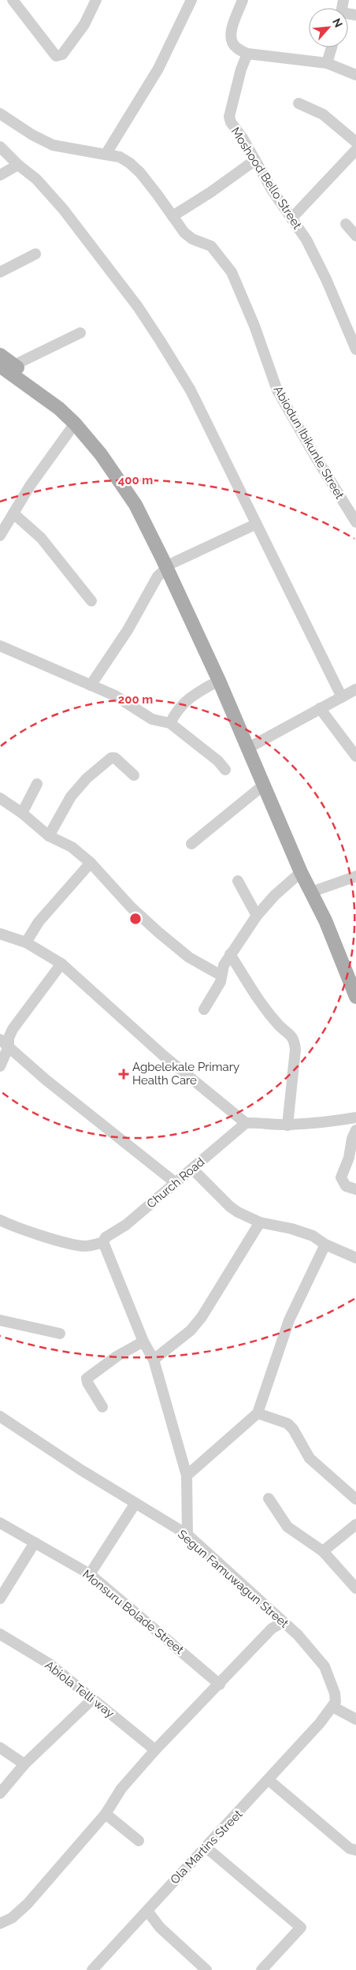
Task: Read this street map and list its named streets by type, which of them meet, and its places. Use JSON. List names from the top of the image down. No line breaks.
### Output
{"streets":{"street":["Moshood Bello Street","Abiodun Ibikunle Street","Church Road","Segun Famuwagun Street","Monsuru Bolade Street","Abiola Telli way","Ola Martins Street"]},"crossings":[["Segun Famuwagun Street","Ola Martins Street"]],"places":{"health":["Agbelekale Primary Health Care"]},"north":"top right","rings":["400 m","200 m"]}
